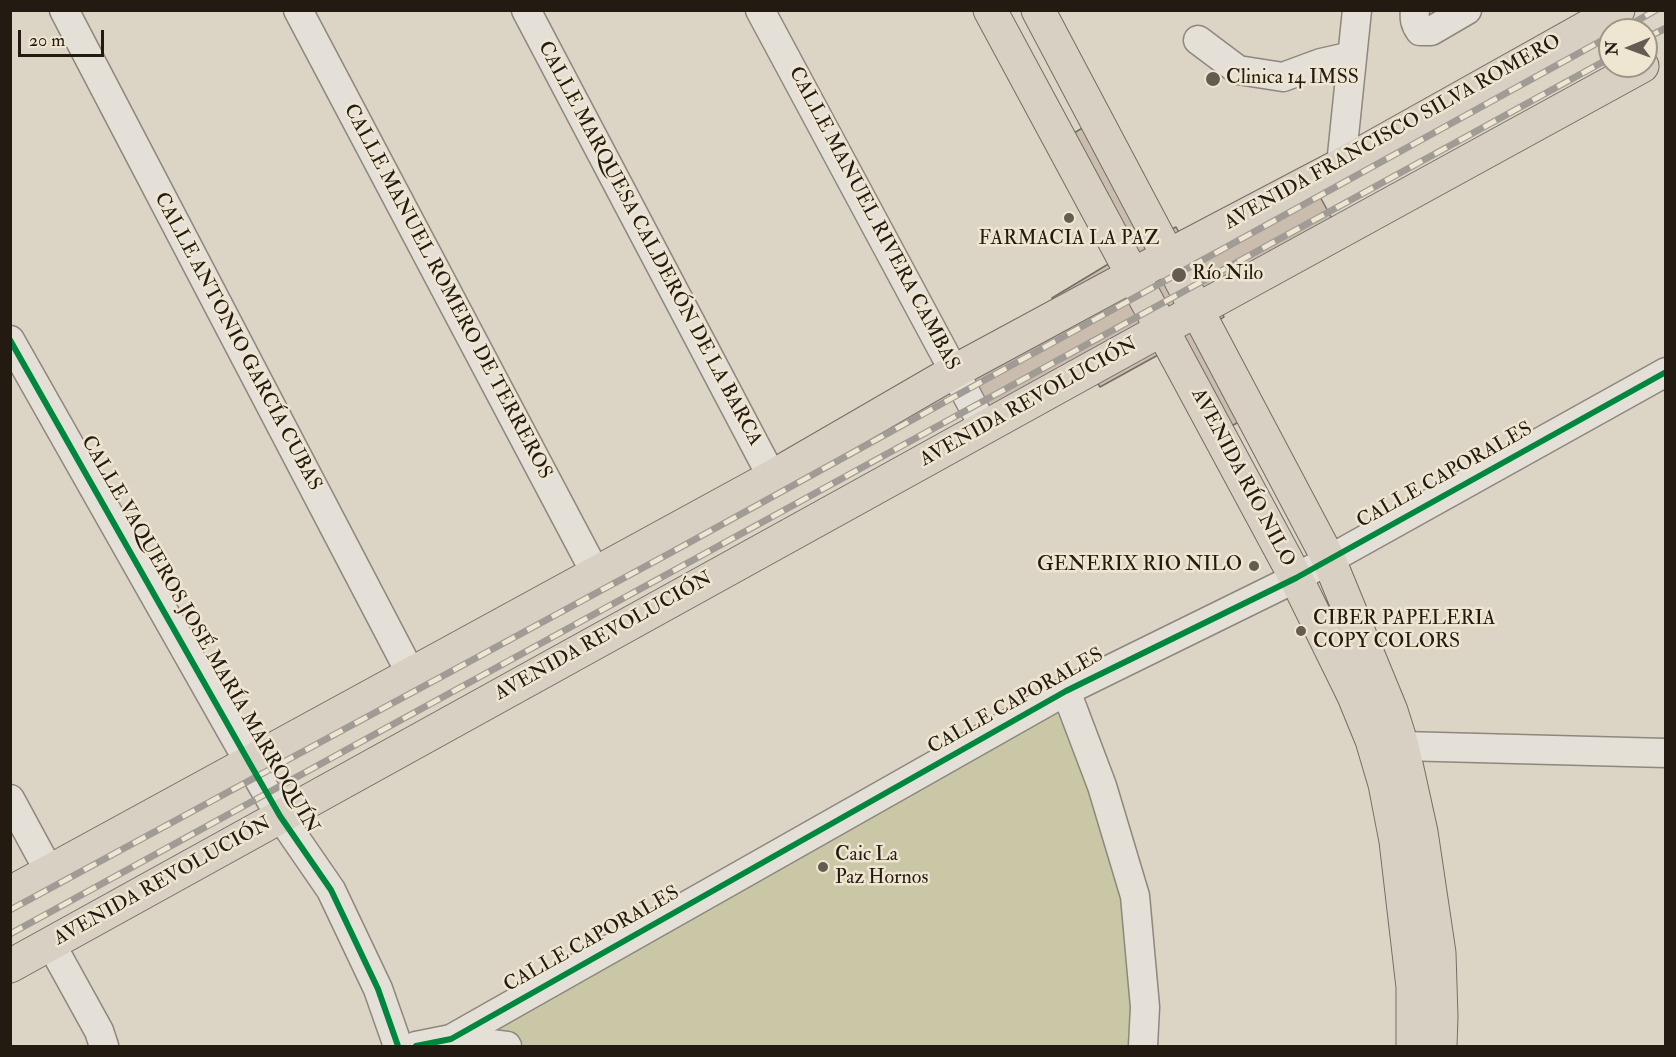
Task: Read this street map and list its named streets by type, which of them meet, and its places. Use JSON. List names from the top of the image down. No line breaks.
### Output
{"streets":{"main road":["AVENIDA FRANCISCO SILVA ROMERO","AVENIDA REVOLUCIÓN","AVENIDA RÍO NILO"],"street":["CALLE MANUEL RIVERA CAMBAS","CALLE MARQUESA CALDERÓN DE LA BARCA","CALLE MANUEL ROMERO DE TERREROS","CALLE ANTONIO GARCÍA CUBAS","CALLE CAPORALES","CALLE VAQUEROS JOSÉ MARÍA MARROQUÍN"]},"crossings":[["AVENIDA FRANCISCO SILVA ROMERO","AVENIDA RÍO NILO"],["CALLE MANUEL RIVERA CAMBAS","AVENIDA REVOLUCIÓN"],["AVENIDA REVOLUCIÓN","AVENIDA RÍO NILO"],["AVENIDA REVOLUCIÓN","CALLE VAQUEROS JOSÉ MARÍA MARROQUÍN"],["CALLE CAPORALES","AVENIDA RÍO NILO"]],"places":["Clinica 14 IMSS","FARMACIA LA PAZ","Río Nilo","GENERIX RIO NILO","CIBER PAPELERIA COPY COLORS","Caic La Paz Hornos"],"scale_bar":"20 m","north":"left"}
